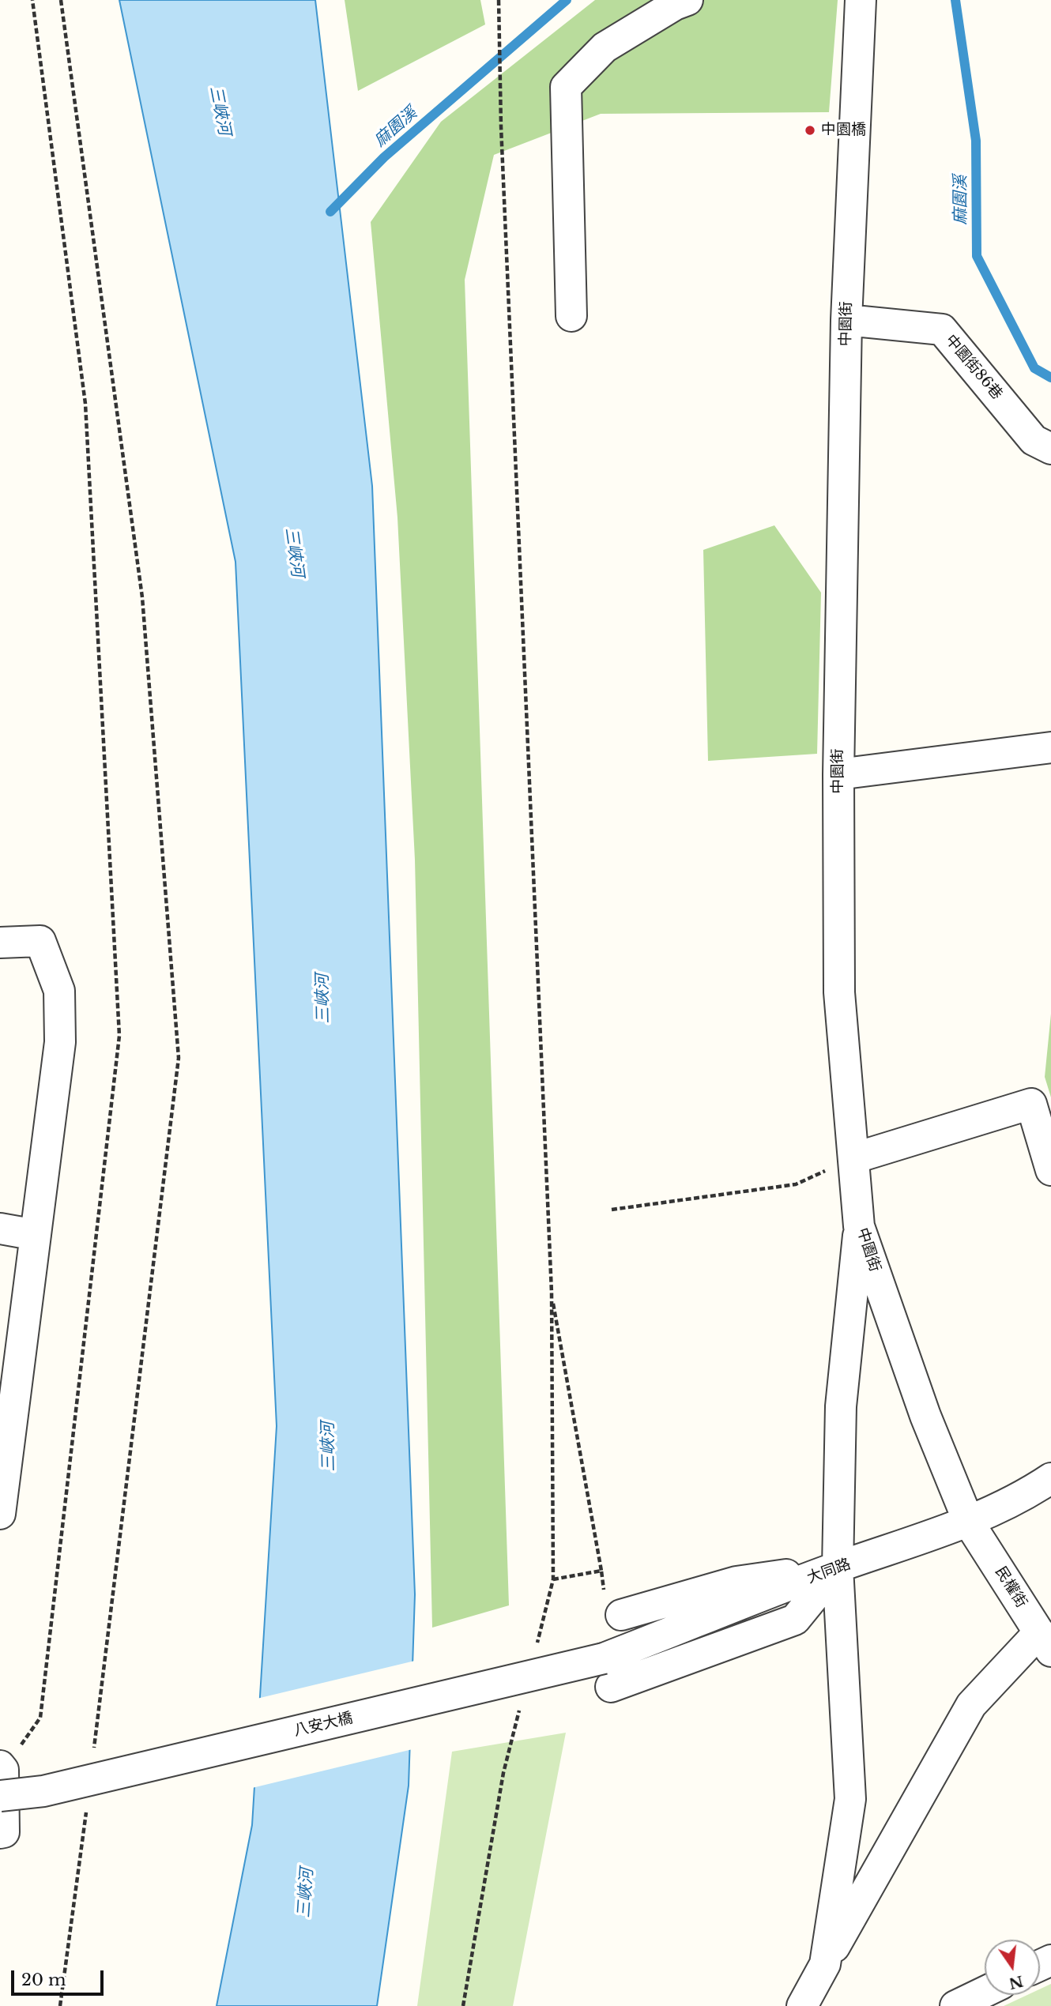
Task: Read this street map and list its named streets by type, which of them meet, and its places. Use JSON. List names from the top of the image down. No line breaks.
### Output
{"streets":{"street":["中園街","中園街86巷","大同路","民權街","八安大橋"]},"crossings":[["中園街","中園街86巷"],["中園街","大同路"],["中園街","民權街"],["大同路","民權街"],["大同路","八安大橋"]],"water":["三峽河","麻園溪"],"places":["中園橋"],"scale_bar":"20 m","north":"bottom"}
